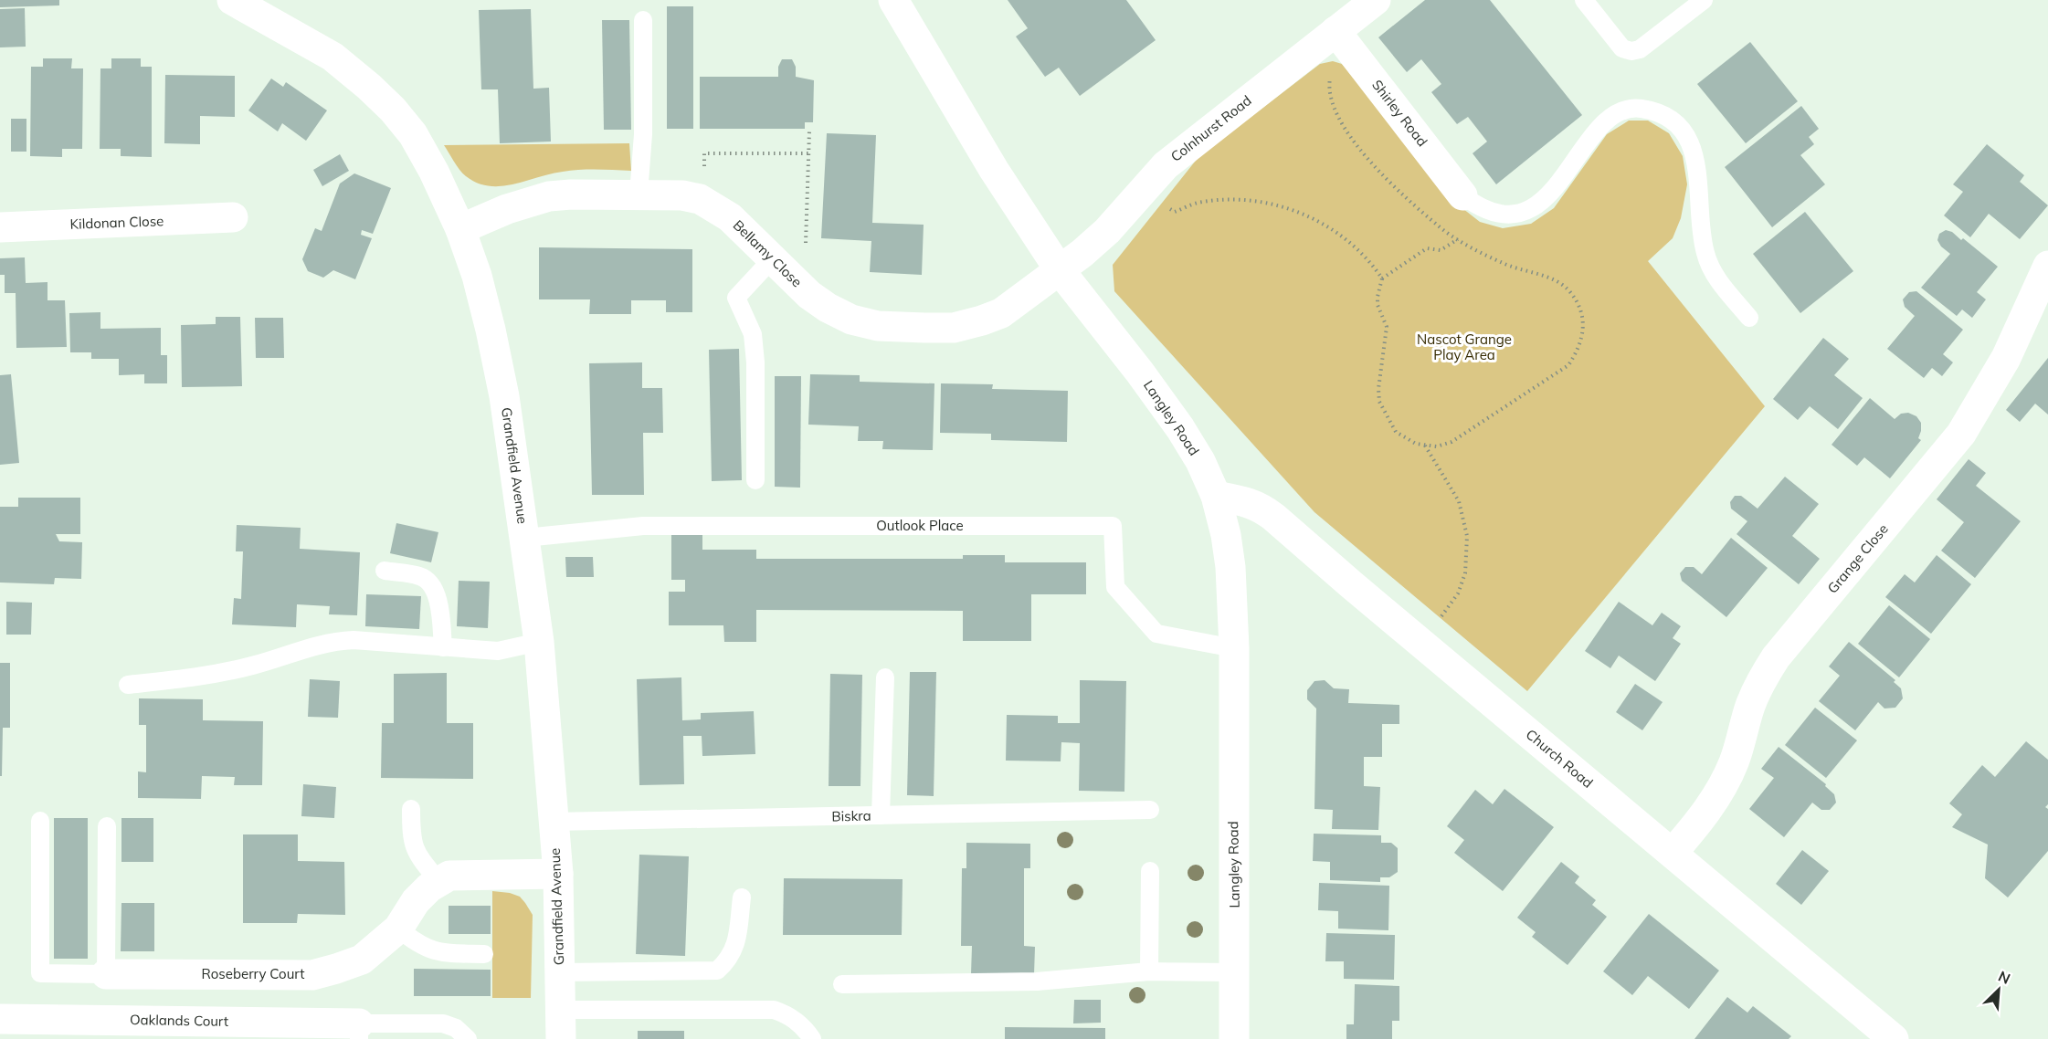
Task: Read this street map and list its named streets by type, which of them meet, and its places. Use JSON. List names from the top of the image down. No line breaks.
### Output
{"streets":{"street":["Shirley Road","Colnhurst Road","Kildonan Close","Bellamy Close","Langley Road","Grandfield Avenue","Grange Close","Church Road","Roseberry Court","Oaklands Court"],"lane":["Outlook Place","Biskra"]},"crossings":[["Shirley Road","Colnhurst Road"],["Colnhurst Road","Bellamy Close"],["Colnhurst Road","Langley Road"],["Bellamy Close","Langley Road"],["Bellamy Close","Grandfield Avenue"],["Langley Road","Outlook Place"],["Langley Road","Church Road"],["Grandfield Avenue","Outlook Place"],["Grandfield Avenue","Biskra"],["Grandfield Avenue","Roseberry Court"],["Grange Close","Church Road"]],"parks":["Nascot Grange Play Area"],"north":"top right"}
